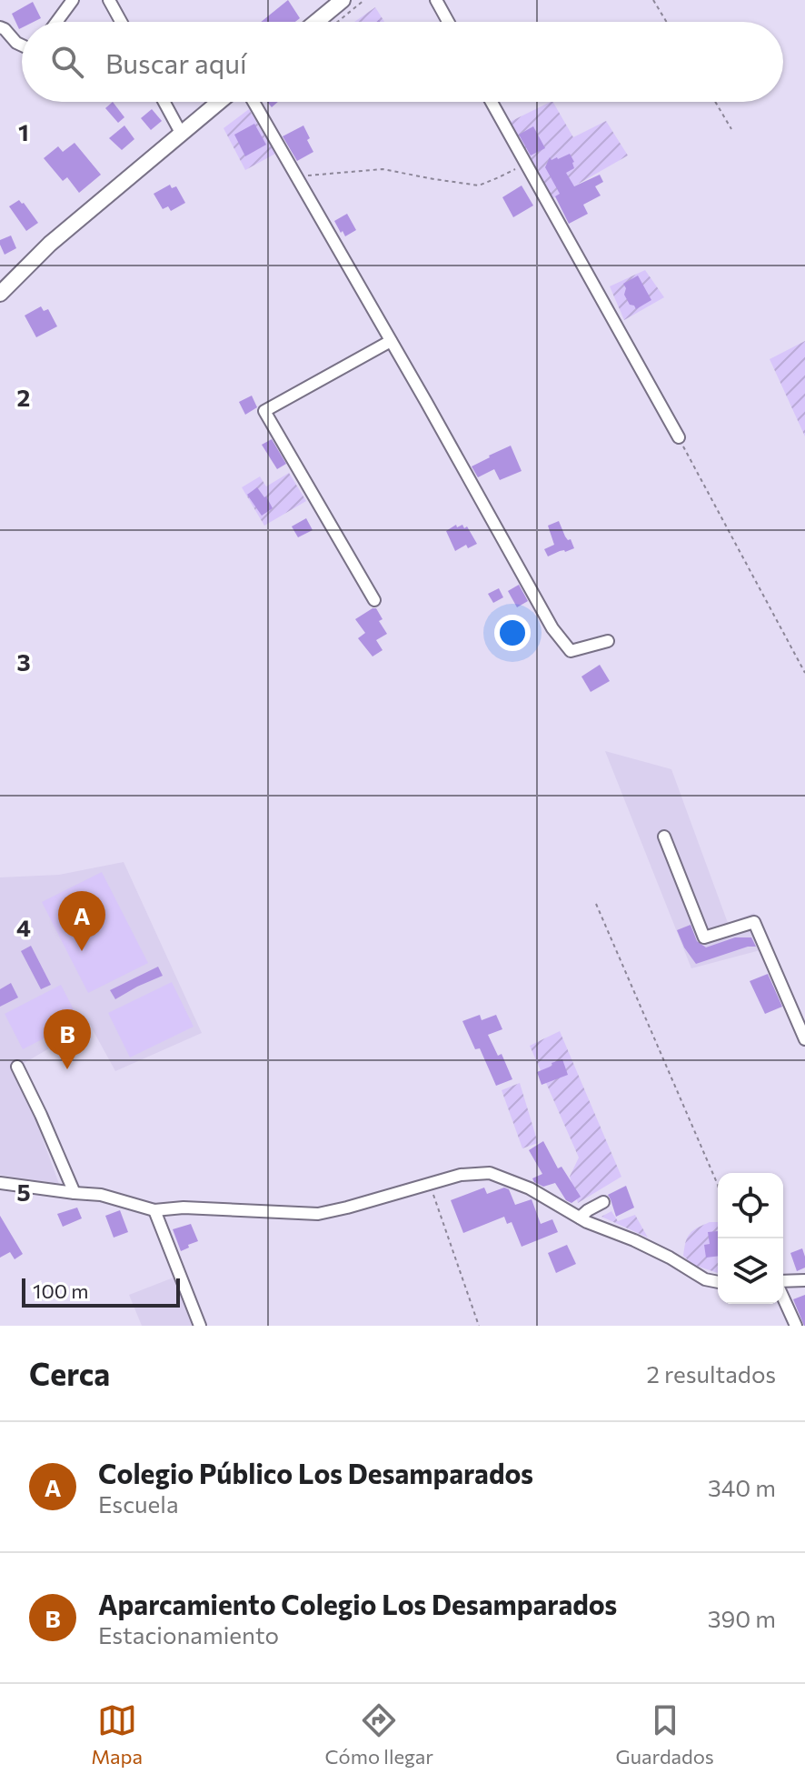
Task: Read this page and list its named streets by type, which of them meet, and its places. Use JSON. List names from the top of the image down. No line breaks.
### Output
{"scale_bar":"100 m","page":{"search":"Buscar aquí","pins":["A","B"],"scale":"100 m","heading":["Cerca","2 resultados"],"list":[{"mark":"A","name":"Colegio Público Los Desamparados","note":"Escuela","value":"340 m"},{"mark":"B","name":"Aparcamiento Colegio Los Desamparados","note":"Estacionamiento","value":"390 m"}],"nav":["Mapa","Cómo llegar","Guardados"]},"grid":{"rows":["1","2","3","4","5"]}}
